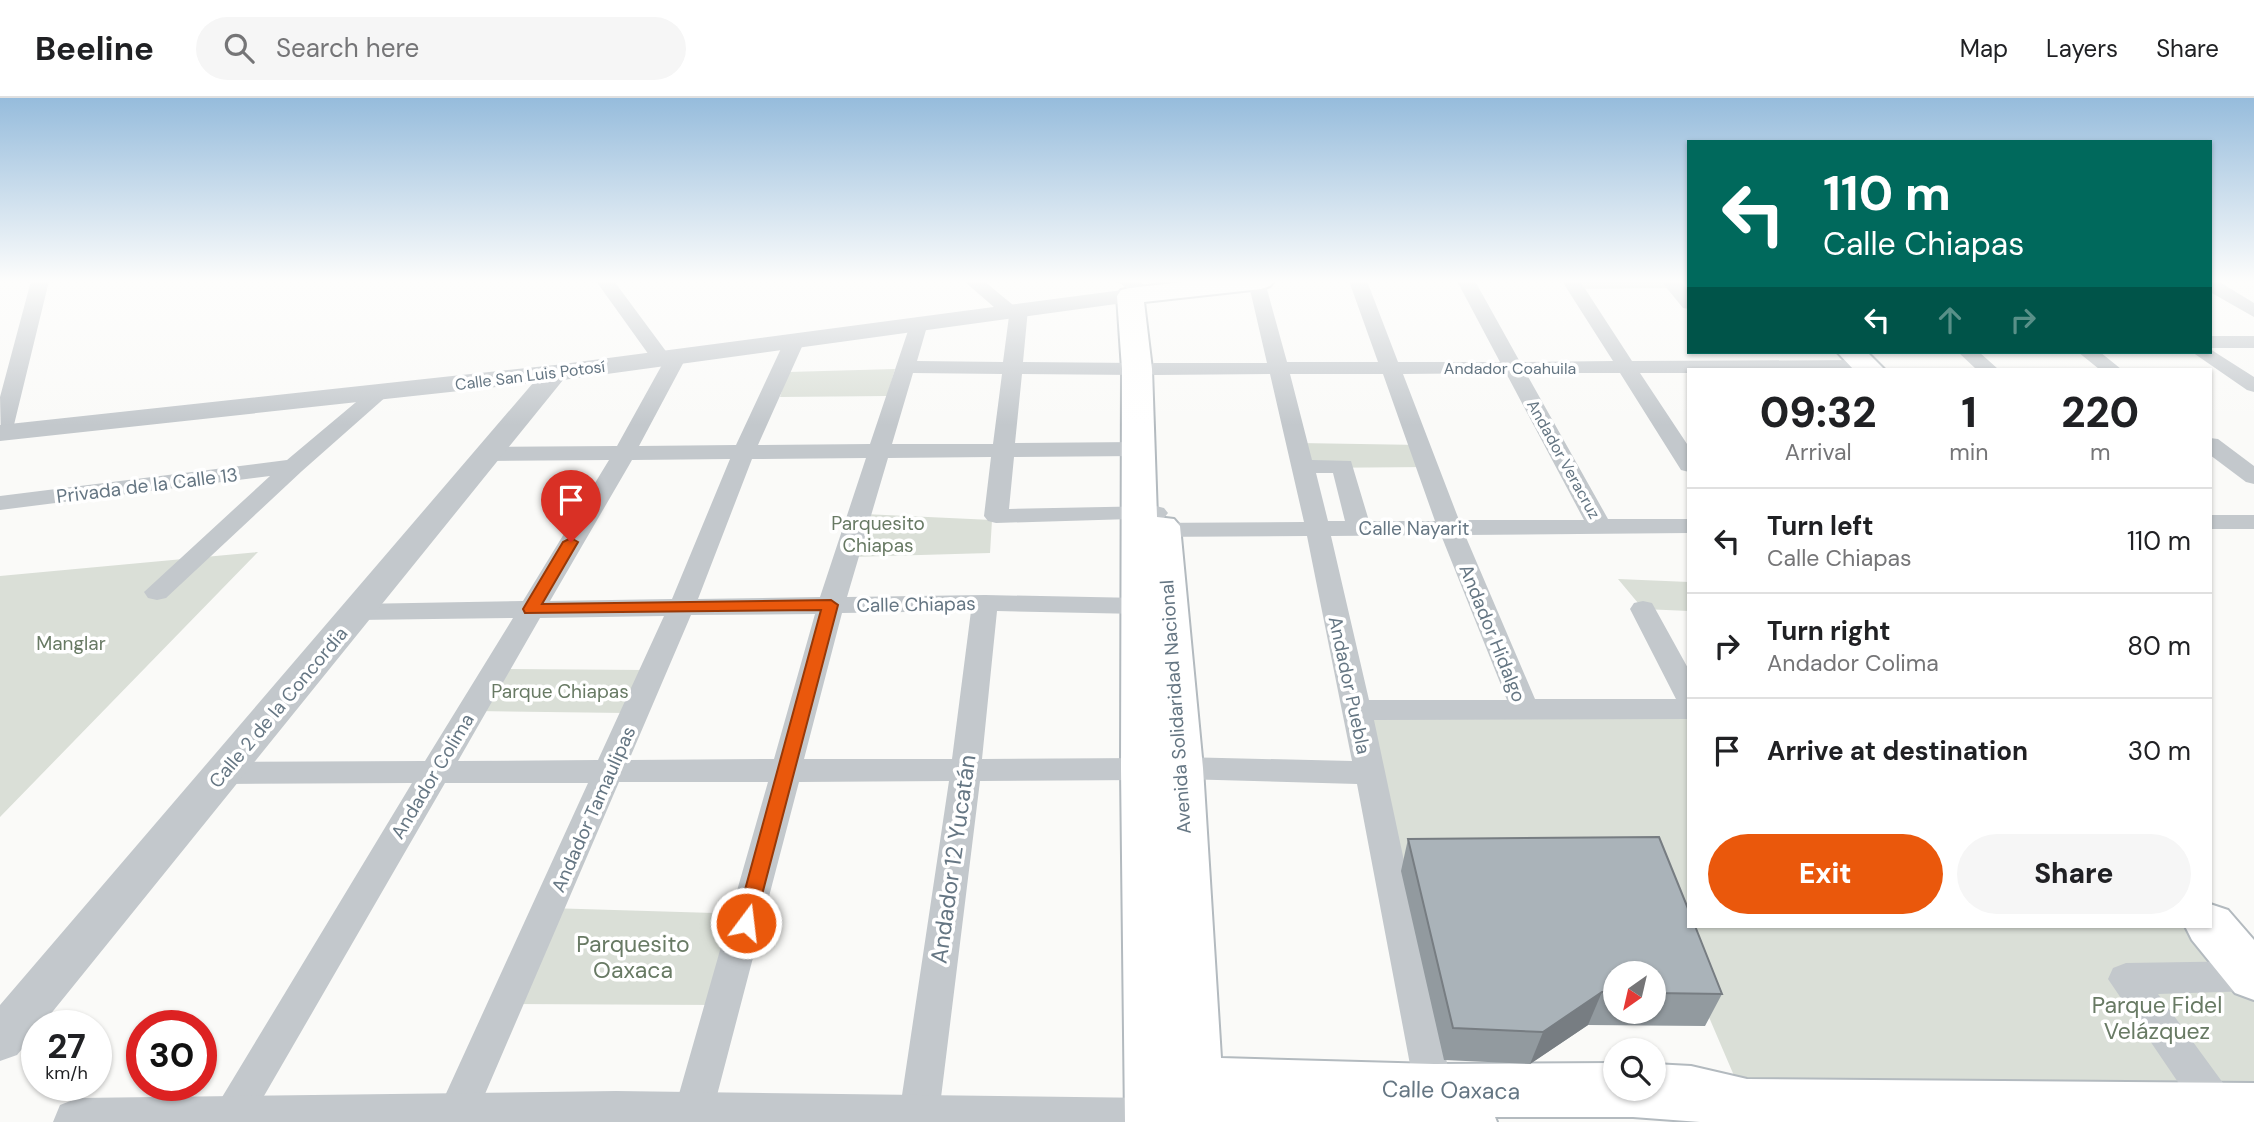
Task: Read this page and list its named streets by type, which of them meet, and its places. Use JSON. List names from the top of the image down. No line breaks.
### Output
{"streets":{"main road":["Avenida Solidaridad Nacional","Calle Oaxaca"],"street":["Andador Coahuila","Calle San Luis Potosí","Andador Veracruz","Privada de la Calle 13","Calle Nayarit","Calle Chiapas","Andador Hidalgo","Andador Puebla","Calle 2 de la Concordia","Andador Colima","Andador Tamaulipas","Andador 12 Yucatán"]},"crossings":[["Andador Coahuila","Andador Veracruz"],["Andador Coahuila","Andador Hidalgo"],["Andador Coahuila","Andador Puebla"],["Andador Coahuila","Avenida Solidaridad Nacional"],["Calle San Luis Potosí","Calle 2 de la Concordia"],["Calle San Luis Potosí","Andador Colima"],["Calle San Luis Potosí","Andador Tamaulipas"],["Andador Veracruz","Calle Nayarit"],["Calle Nayarit","Andador Hidalgo"],["Calle Nayarit","Andador Puebla"],["Calle Nayarit","Avenida Solidaridad Nacional"],["Calle Chiapas","Calle 2 de la Concordia"],["Calle Chiapas","Avenida Solidaridad Nacional"],["Calle Chiapas","Andador Colima"],["Calle Chiapas","Andador Tamaulipas"],["Calle Chiapas","Andador 12 Yucatán"],["Andador Puebla","Calle Oaxaca"],["Avenida Solidaridad Nacional","Calle Oaxaca"],["Andador Colima","Calle Oaxaca"],["Andador Tamaulipas","Calle Oaxaca"],["Andador 12 Yucatán","Calle Oaxaca"]],"parks":["Parquesito Chiapas","Manglar","Parque Chiapas","Parquesito Oaxaca","Parque Fidel Velázquez"],"north":"bottom left","page":{"header":"Beeline","search":"Search here","nav":["Map","Layers","Share"],"turn":["110 m","Calle Chiapas"],"eta":["09:32","Arrival","1","min","220","m"],"list":[{"name":"Turn left","note":"Calle Chiapas","value":"110 m"},{"name":"Turn right","note":"Andador Colima","value":"80 m"},{"name":"Arrive at destination","value":"30 m"}],"buttons":["Exit","Share"],"speed":"27 km/h","limit":"30"}}
